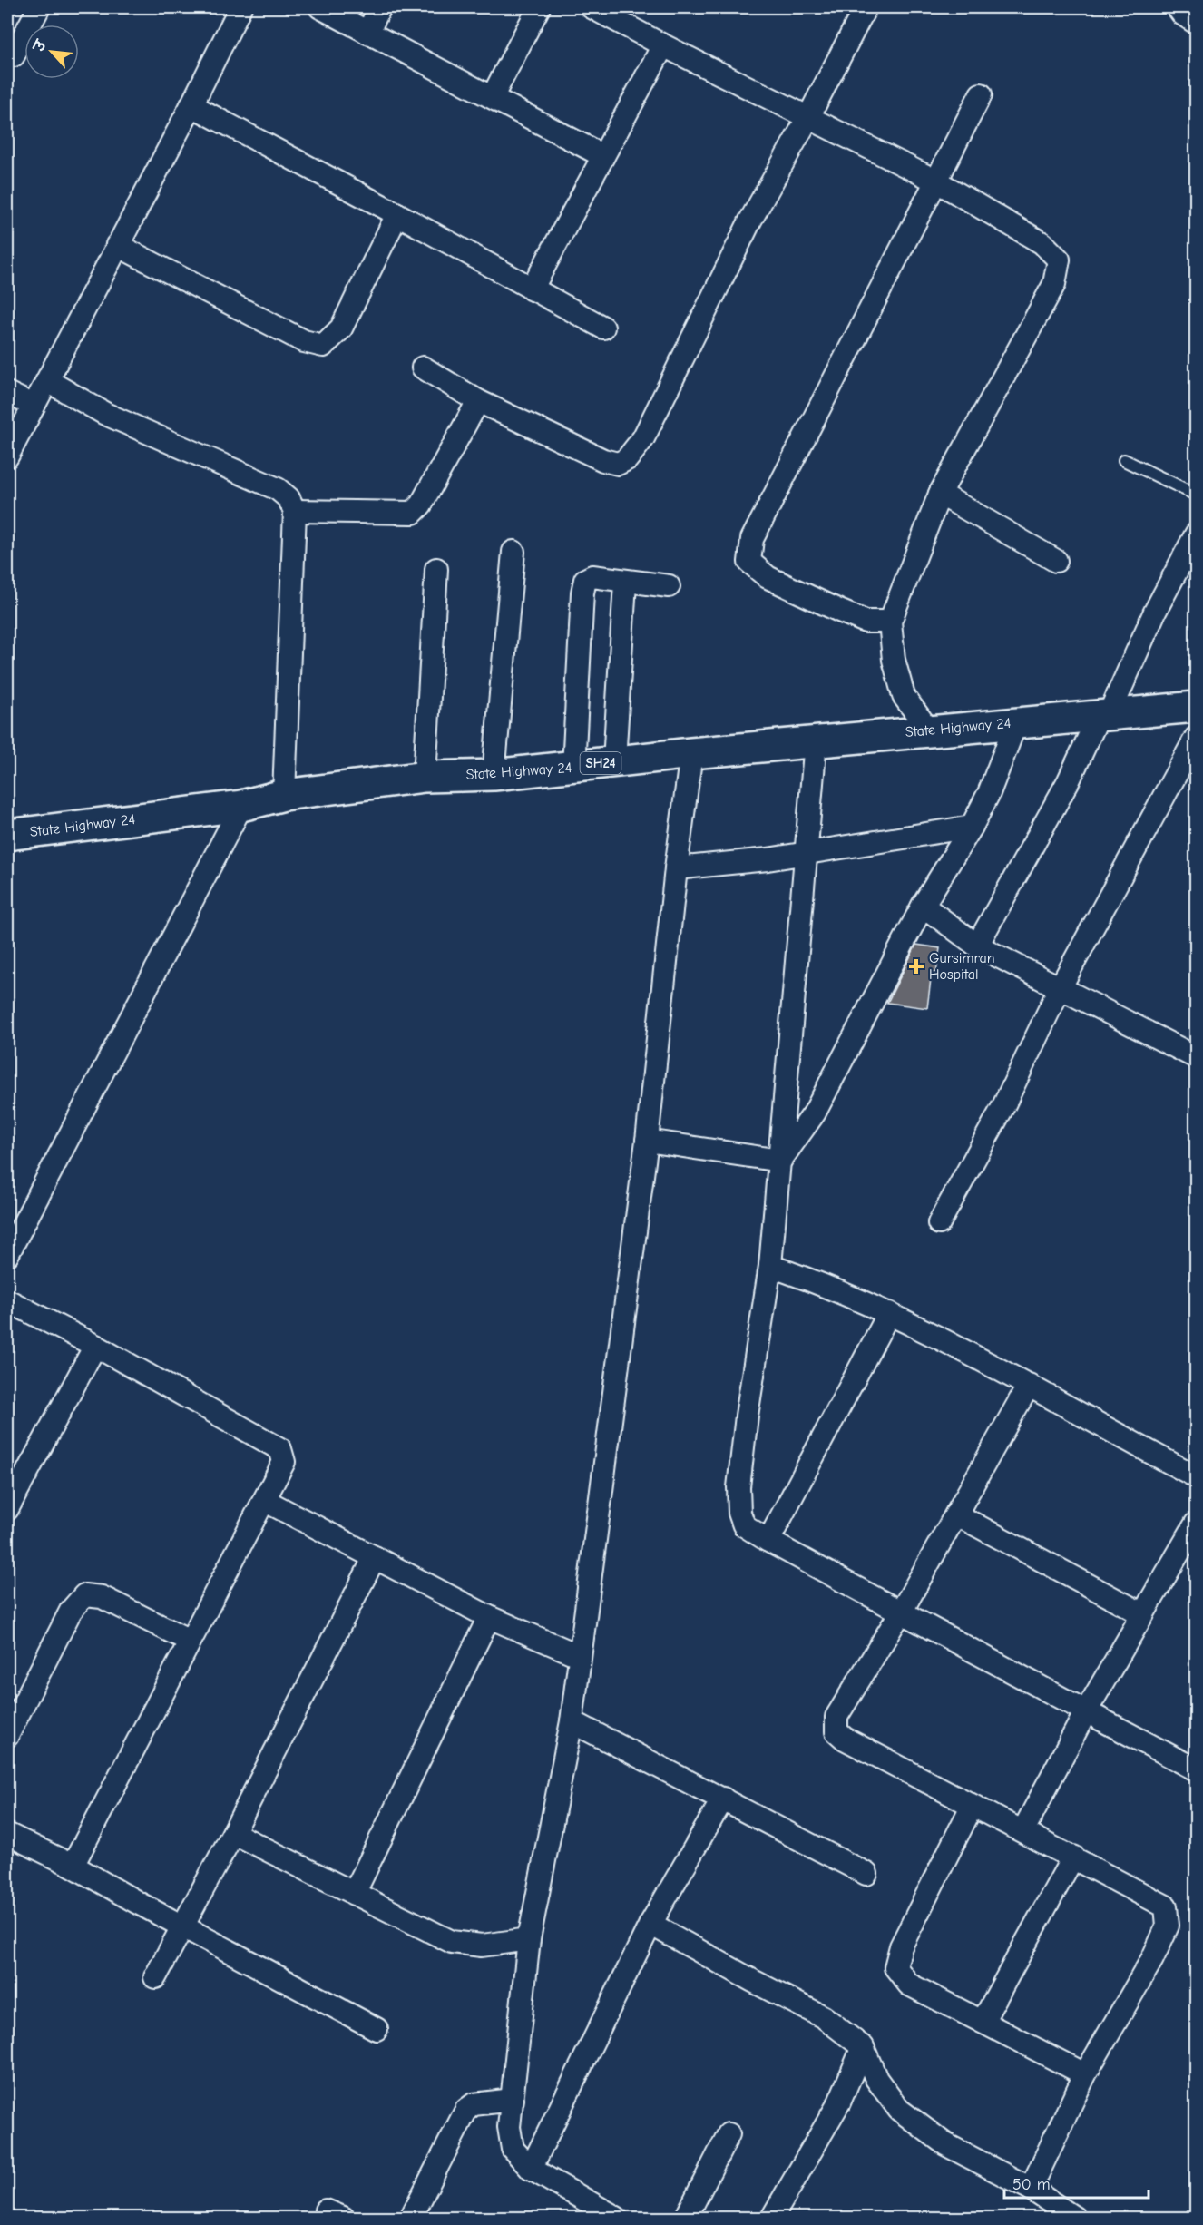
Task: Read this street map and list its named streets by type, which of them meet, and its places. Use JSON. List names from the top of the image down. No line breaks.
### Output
{"streets":{"main road":["State Highway 24","SH24"]},"places":{"health":["Gursimran Hospital"]},"scale_bar":"50 m","north":"top left"}
